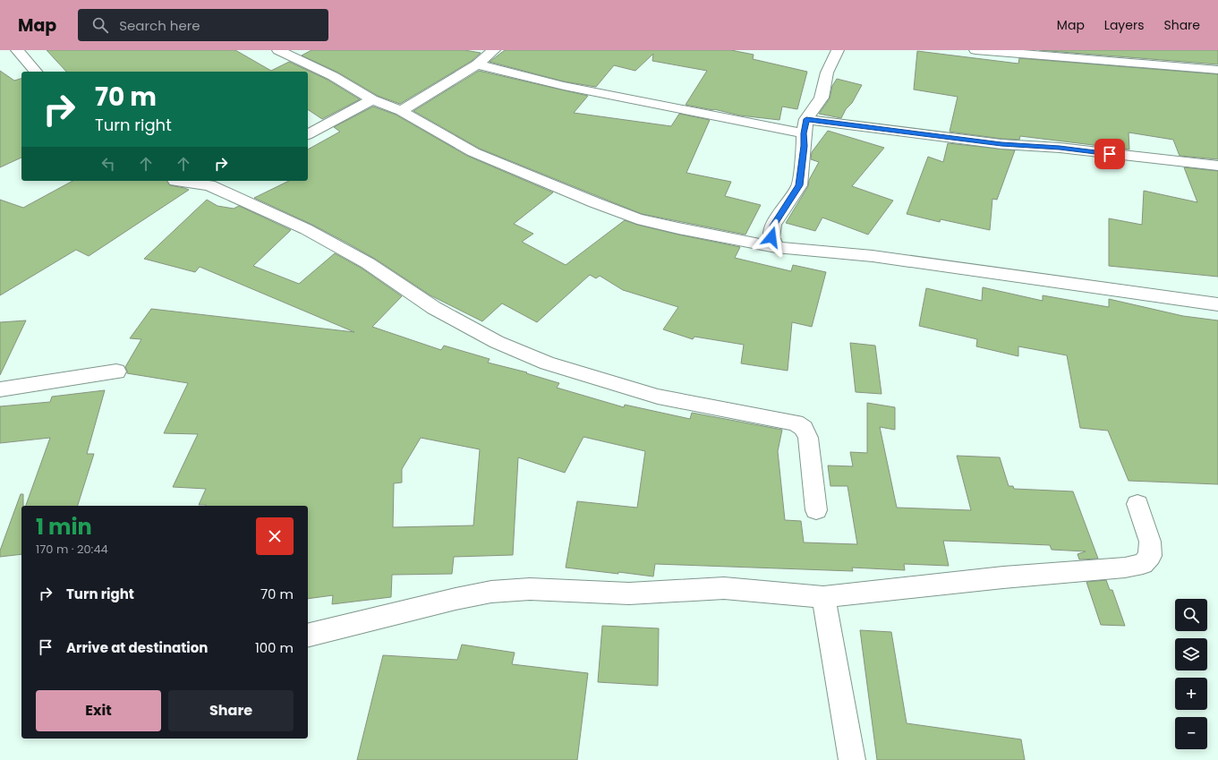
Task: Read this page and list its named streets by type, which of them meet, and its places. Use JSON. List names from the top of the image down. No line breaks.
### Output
{"page":{"header":"Map","search":"Search here","nav":["Map","Layers","Share"],"turn":["70 m","Turn right"],"heading":["1 min","170 m · 20:44"],"list":[{"name":"Turn right","value":"70 m"},{"name":"Arrive at destination","value":"100 m"}],"map_buttons":["+","−"],"buttons":["Exit","Share"]}}
